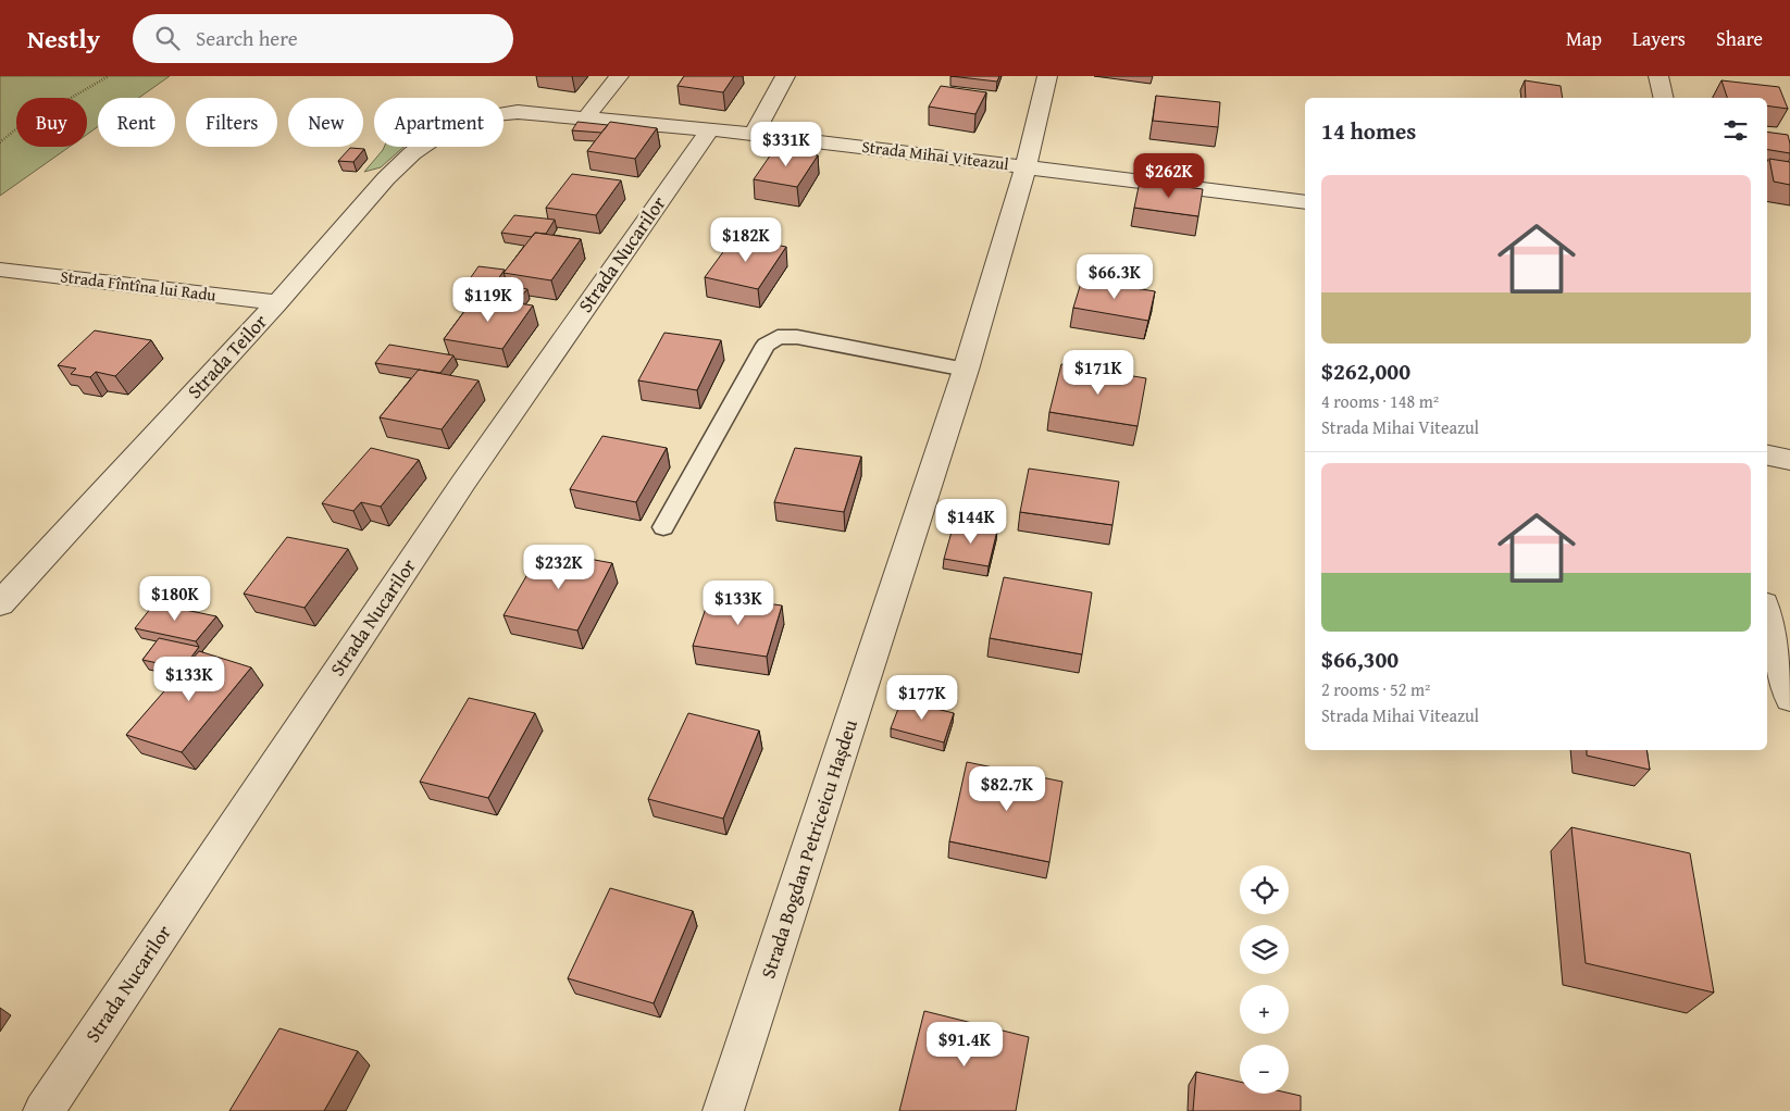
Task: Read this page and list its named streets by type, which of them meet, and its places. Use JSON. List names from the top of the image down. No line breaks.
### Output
{"streets":{"street":["Strada Mihai Viteazul","Strada Nucarilor","Strada Fîntîna lui Radu","Strada Teilor","Strada Bogdan Petriceicu Hașdeu"]},"crossings":[["Strada Mihai Viteazul","Strada Nucarilor"],["Strada Mihai Viteazul","Strada Bogdan Petriceicu Hașdeu"],["Strada Fîntîna lui Radu","Strada Teilor"]],"page":{"header":"Nestly","search":"Search here","nav":["Map","Layers","Share"],"chip":["Buy","Rent","Filters","New","Apartment"],"heading":"14 homes","price":["$331K","$262K","$182K","$66.3K","$119K","$171K","$144K","$232K","$180K","$133K","$133K","$177K","$82.7K","$91.4K"],"list":[{"name":"$262,000","note":"4 rooms · 148 m² · Strada Mihai Viteazul"},{"name":"$66,300","note":"2 rooms · 52 m² · Strada Mihai Viteazul"}],"map_buttons":["+","−"]}}
